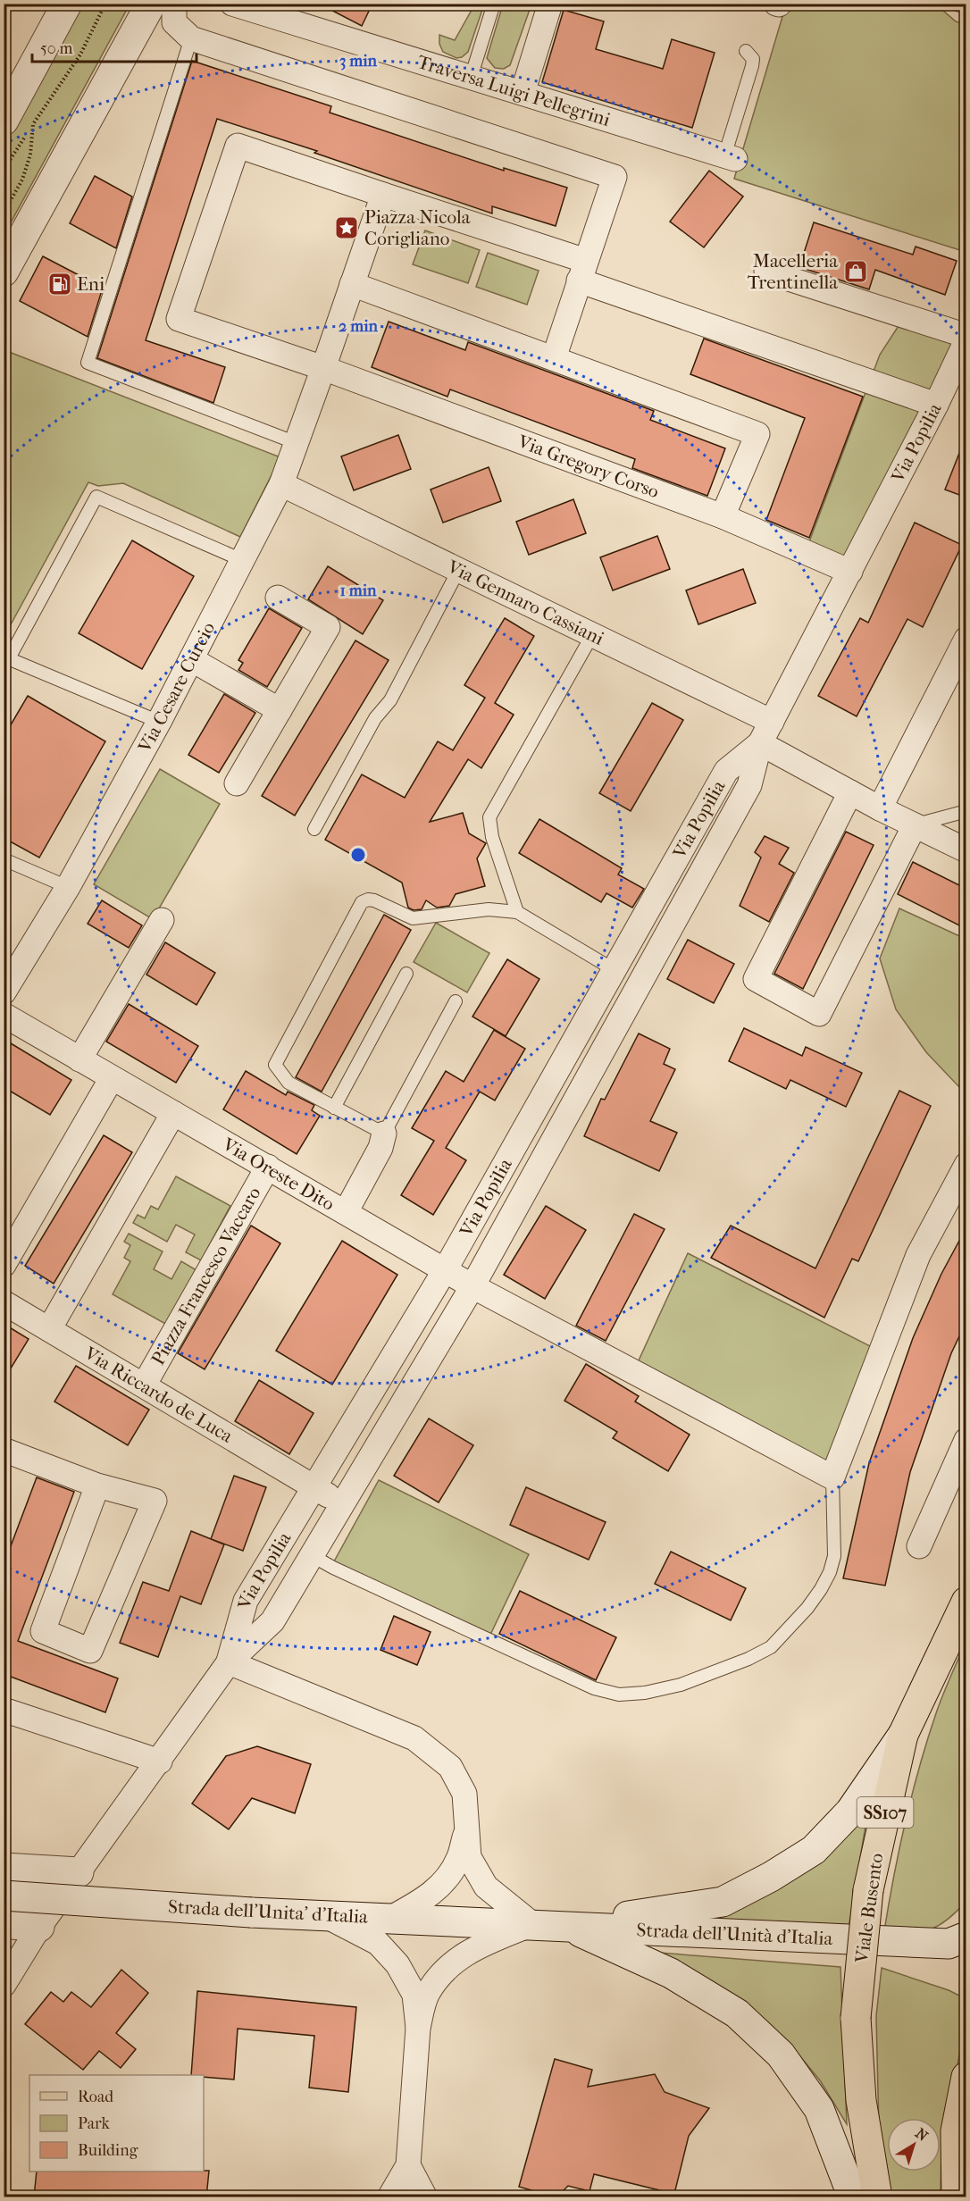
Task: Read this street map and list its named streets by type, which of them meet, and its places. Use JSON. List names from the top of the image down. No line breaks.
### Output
{"streets":{"main road":["SS107","Viale Busento","Strada dell'Unita' d'Italia","Strada dell'Unità d'Italia"],"street":["Traversa Luigi Pellegrini","Via Popilia","Via Gregory Corso","Via Gennaro Cassiani","Via Cesare Curcio","Via Oreste Dito","Piazza Francesco Vaccaro","Via Riccardo de Luca"]},"crossings":[["Via Popilia","Via Gregory Corso"],["Via Popilia","Via Gennaro Cassiani"],["Via Popilia","Via Oreste Dito"],["Via Popilia","Via Riccardo de Luca"],["Via Gregory Corso","Via Cesare Curcio"],["Via Gennaro Cassiani","Via Cesare Curcio"],["Via Oreste Dito","Piazza Francesco Vaccaro"],["Piazza Francesco Vaccaro","Via Riccardo de Luca"],["Strada dell'Unita' d'Italia","Strada dell'Unità d'Italia"]],"places":{"place":["Piazza Nicola Corigliano"],"shop":["Macelleria Trentinella"],"fuel station":["Eni"]},"legend":["Road","Park","Building"],"scale_bar":"50 m","north":"top right","rings":["3 min","2 min","1 min"]}
